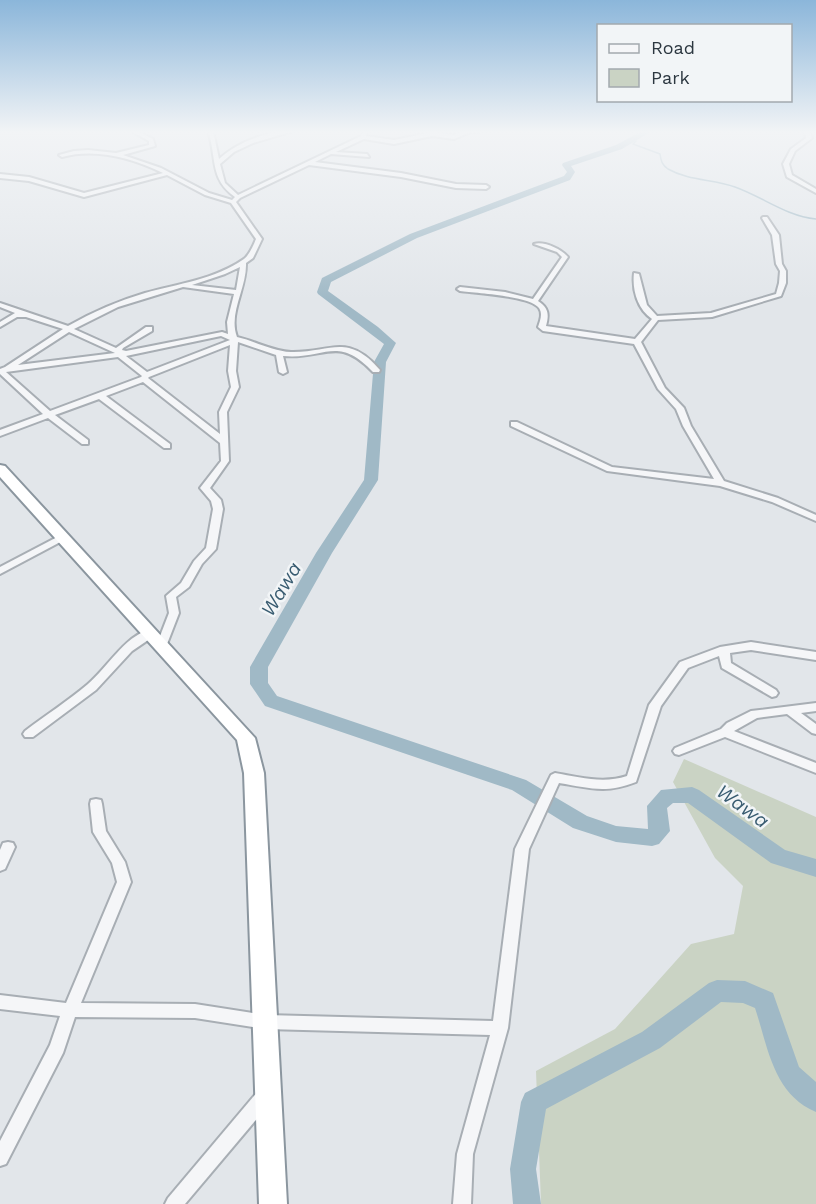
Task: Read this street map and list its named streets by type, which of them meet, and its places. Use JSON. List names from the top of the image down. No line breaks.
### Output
{"water":["Wawa"],"legend":["Road","Park"]}
